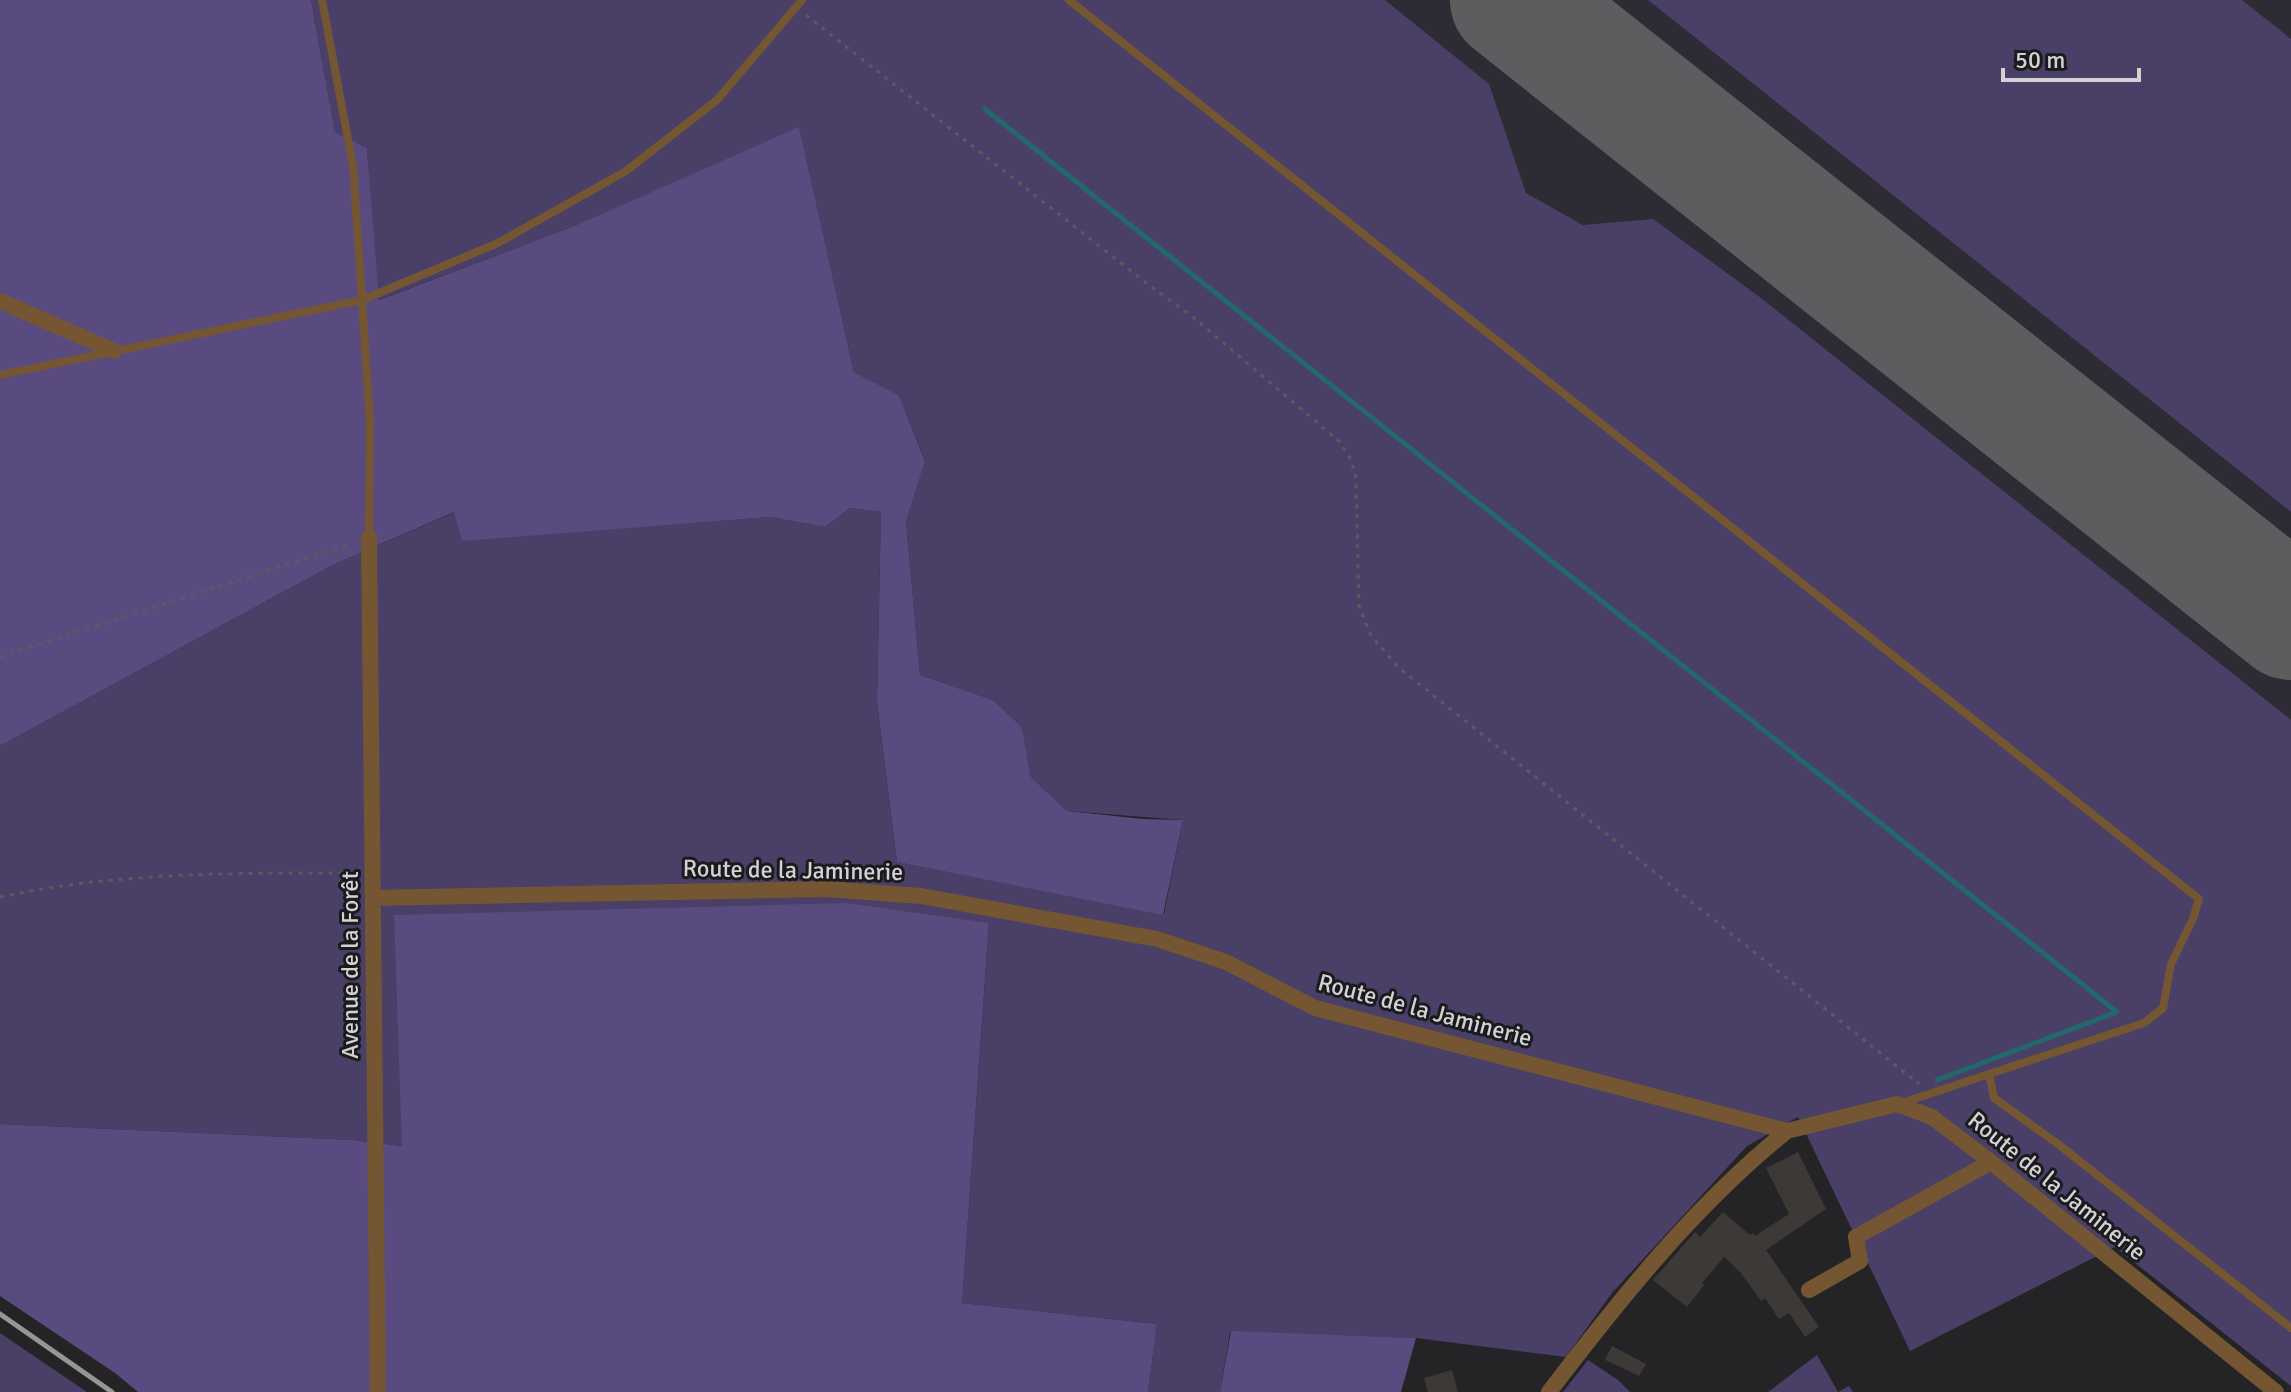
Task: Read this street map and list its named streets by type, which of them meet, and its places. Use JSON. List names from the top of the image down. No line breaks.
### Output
{"streets":{"street":["Route de la Jaminerie","Avenue de la Forêt"]},"crossings":[["Route de la Jaminerie","Avenue de la Forêt"]],"scale_bar":"50 m"}
